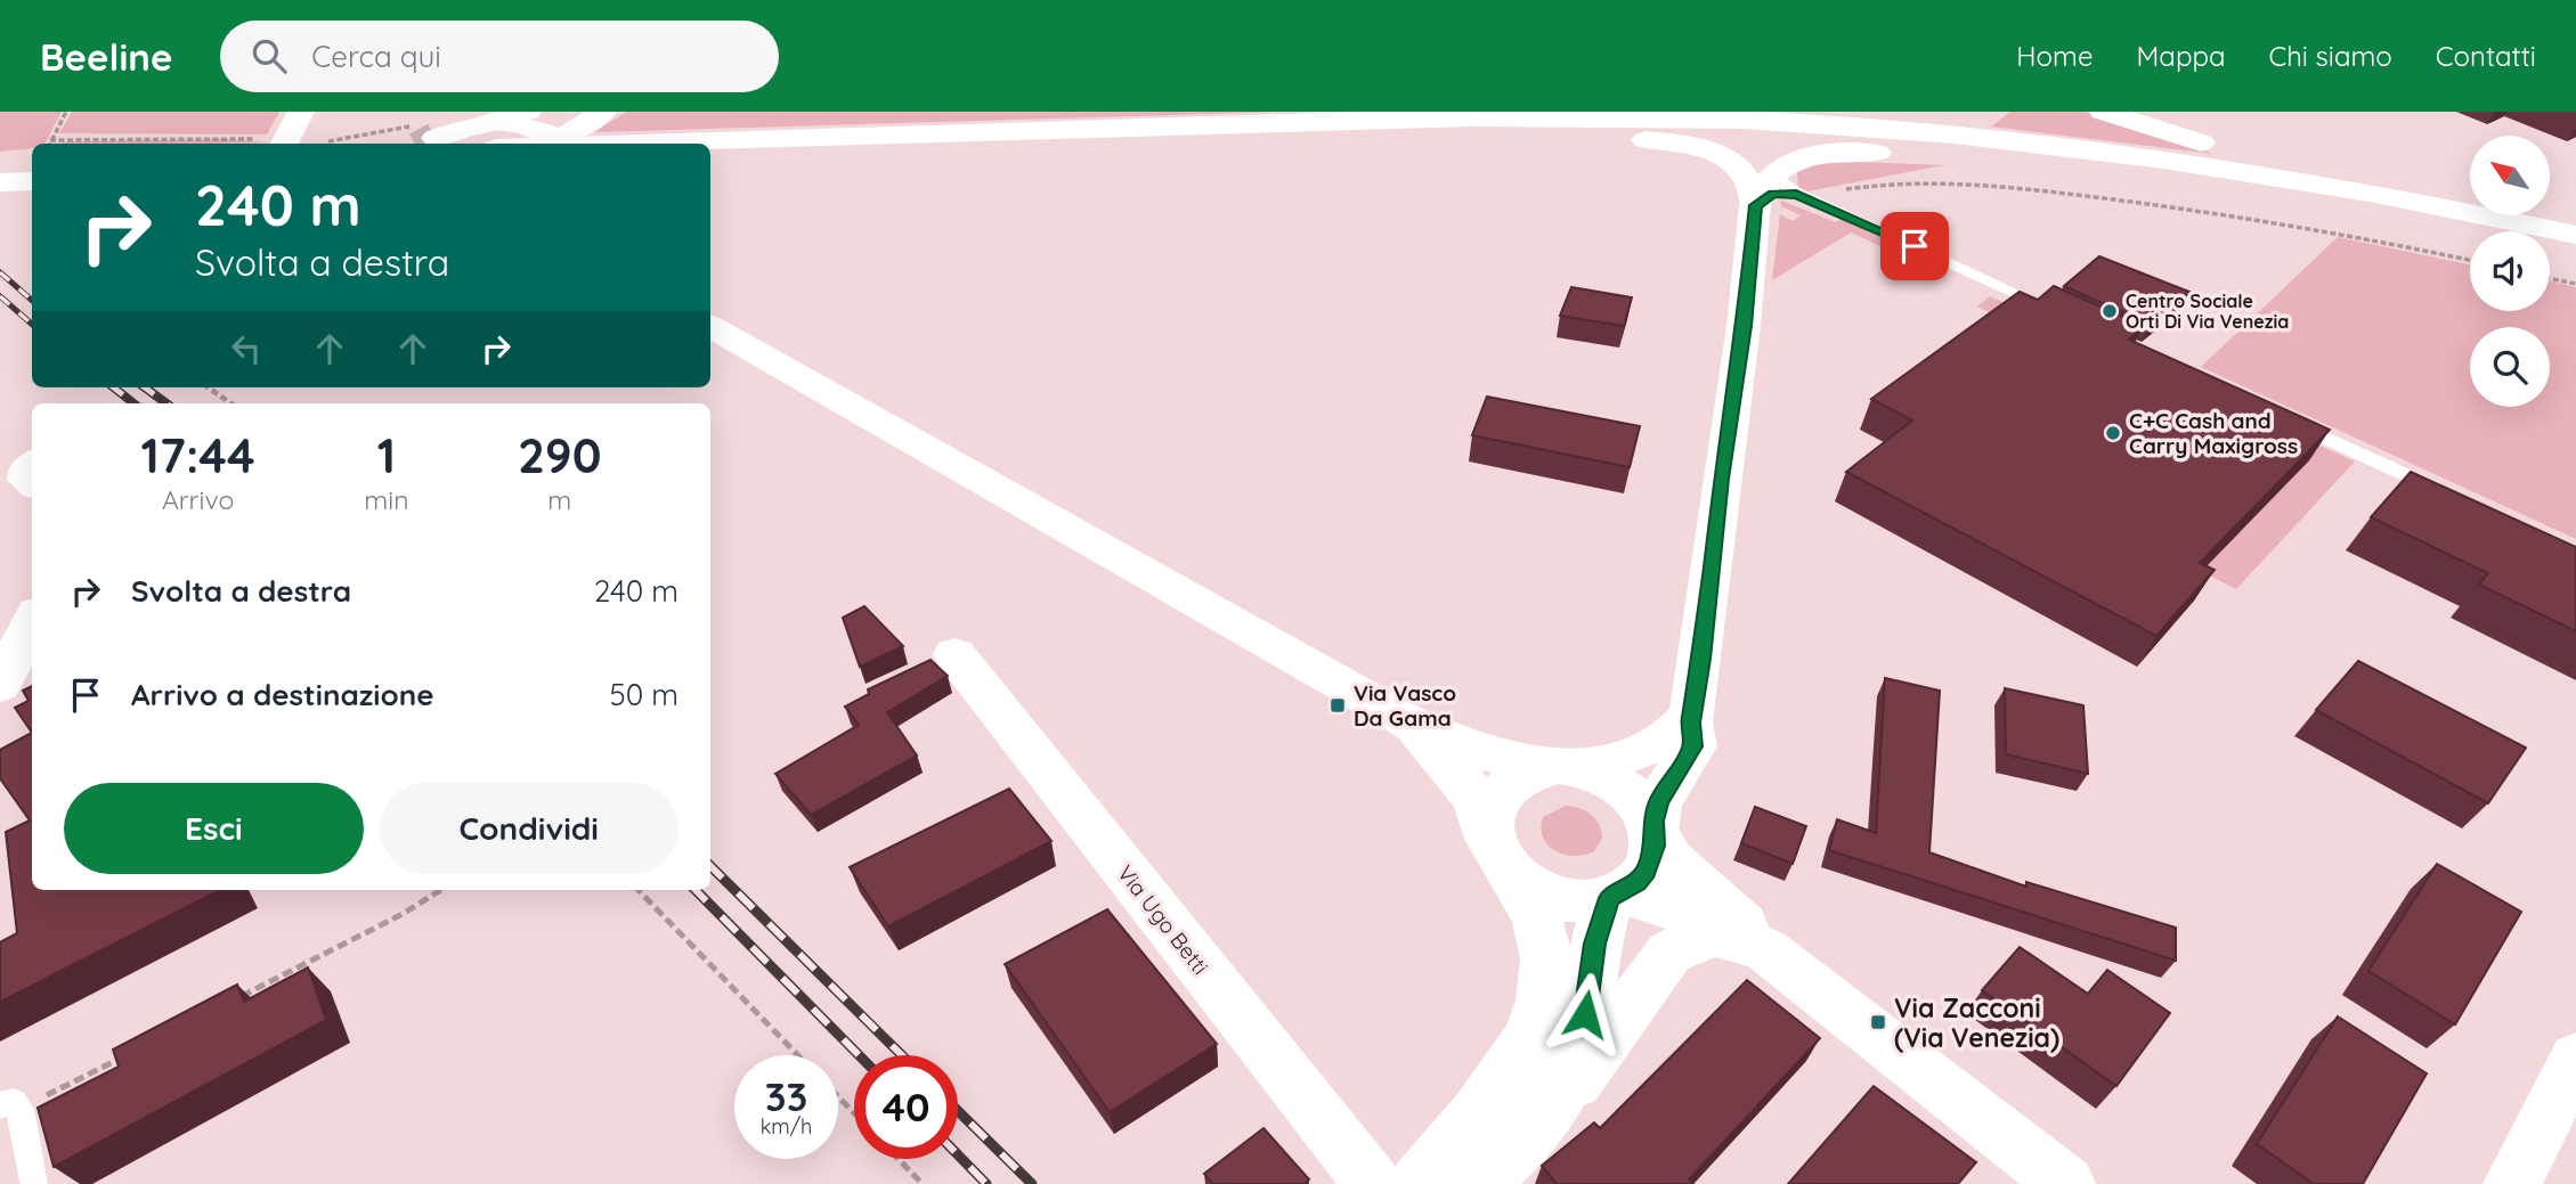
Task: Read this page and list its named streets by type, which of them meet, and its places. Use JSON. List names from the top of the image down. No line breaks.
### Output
{"streets":{"main road":["Via Ugo Betti"]},"places":{"other":["Centro Sociale Orti Di Via Venezia","C+C Cash and Carry Maxigross"],"transit":["Via Vasco Da Gama","Via Zacconi (Via Venezia)"]},"north":"top left","page":{"header":"Beeline","search":"Cerca qui","nav":["Home","Mappa","Chi siamo","Contatti"],"turn":["240 m","Svolta a destra"],"eta":["17:44","Arrivo","1","min","290","m"],"list":[{"name":"Svolta a destra","value":"240 m"},{"name":"Arrivo a destinazione","value":"50 m"}],"buttons":["Esci","Condividi"],"speed":"33 km/h","limit":"40"}}
